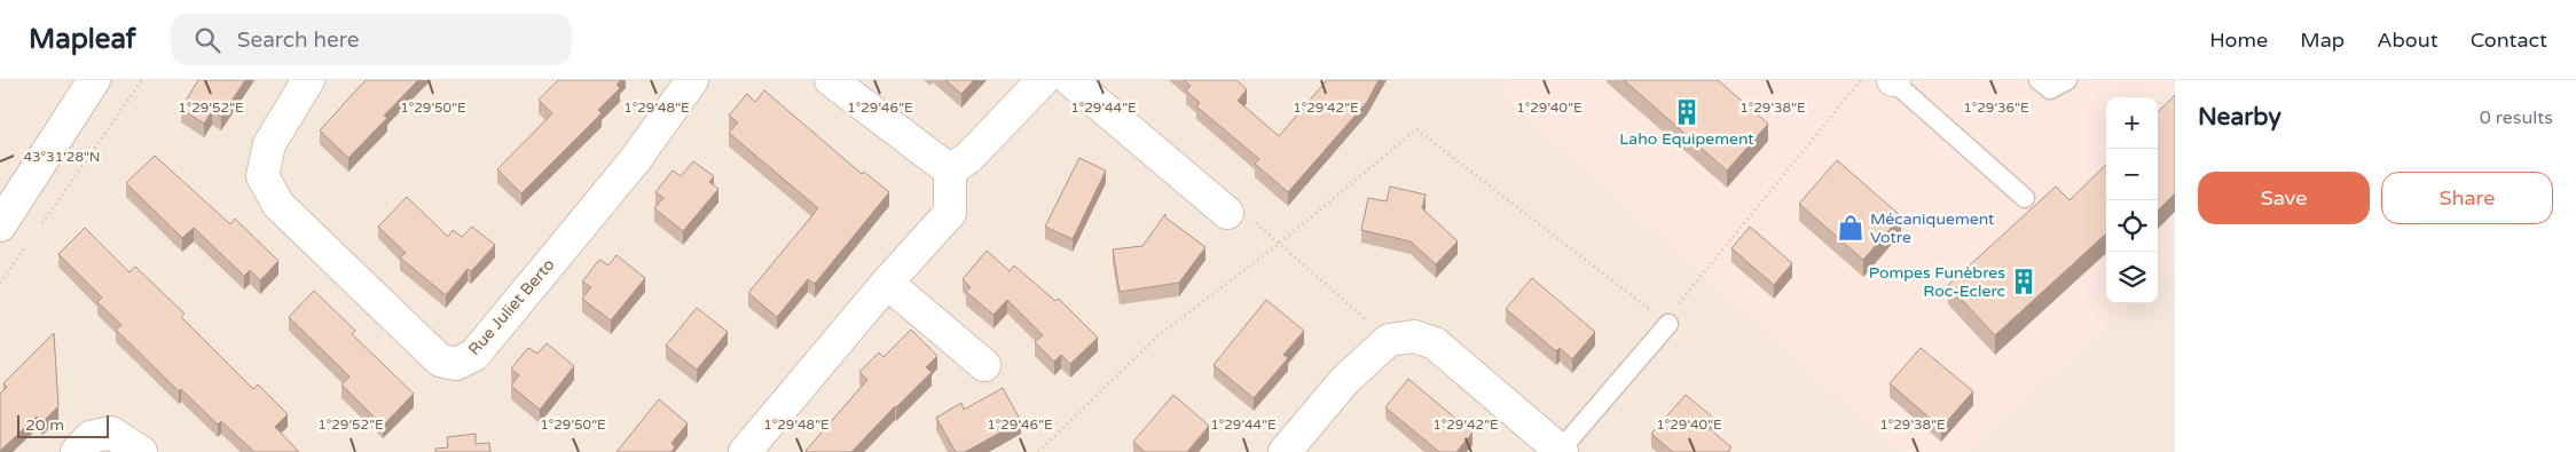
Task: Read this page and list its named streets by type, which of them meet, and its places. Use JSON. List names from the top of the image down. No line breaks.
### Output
{"streets":{"street":["Rue Juliet Berto"]},"places":{"building":["Laho Equipement","Pompes Funèbres Roc-Eclerc"],"shop":["Mécaniquement Votre"]},"scale_bar":"20 m","page":{"header":"Mapleaf","search":"Search here","nav":["Home","Map","About","Contact"],"heading":["Nearby","0 results"],"map_buttons":["+","−"],"buttons":["Save","Share"],"scale":"20 m"},"coordinates":["1°29'52\"E","1°29'40\"E","1°29'50\"E","1°29'48\"E","1°29'46\"E","1°29'44\"E","1°29'42\"E","1°29'38\"E","1°29'36\"E","43°31'28\"N"]}
